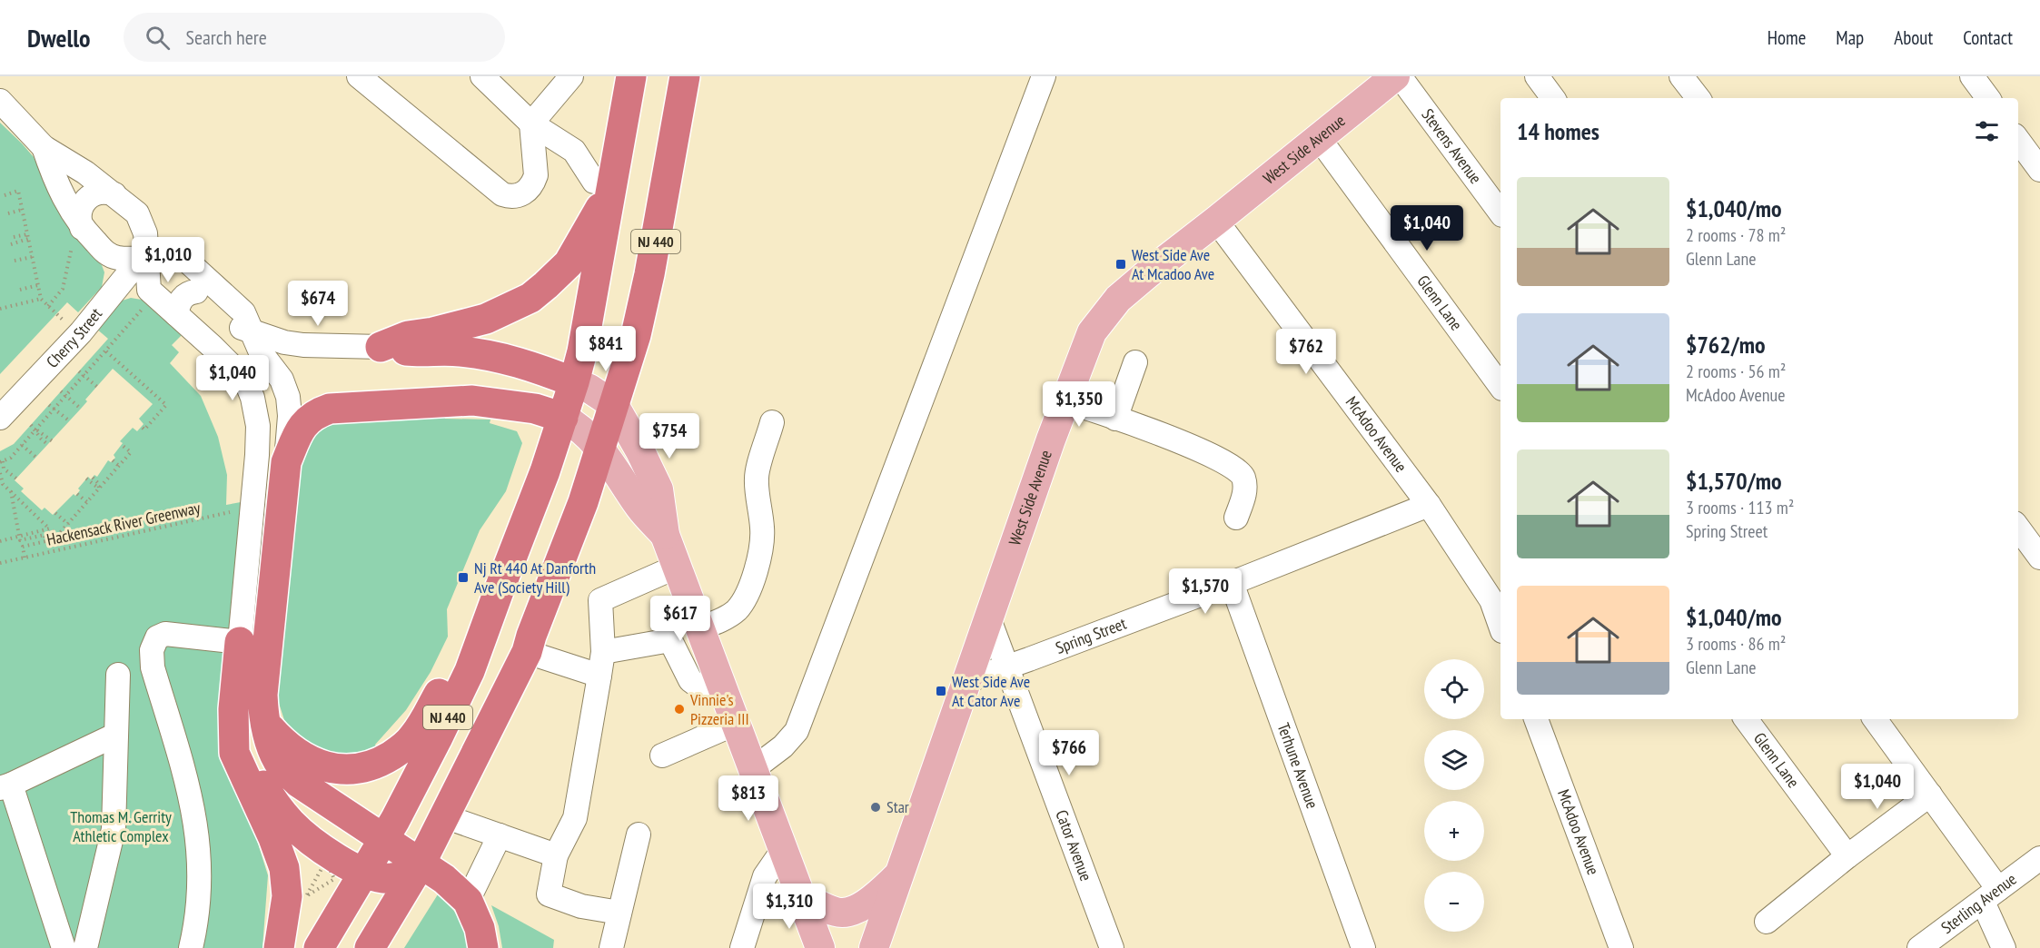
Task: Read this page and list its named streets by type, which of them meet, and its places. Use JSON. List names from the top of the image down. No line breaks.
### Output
{"streets":{"highway":["NJ 440"],"main road":["West Side Avenue"],"street":["Stevens Avenue","Glenn Lane","Cherry Street","McAdoo Avenue","Spring Street","Terhune Avenue","Cator Avenue","Sterling Avenue"],"path":["Hackensack River Greenway"]},"crossings":[["West Side Avenue","Glenn Lane"],["West Side Avenue","McAdoo Avenue"],["West Side Avenue","Spring Street"],["West Side Avenue","Cator Avenue"],["McAdoo Avenue","Spring Street"],["Spring Street","Terhune Avenue"],["Spring Street","Cator Avenue"]],"parks":["Thomas M. Gerrity Athletic Complex"],"places":{"transit":["West Side Ave At Mcadoo Ave","Nj Rt 440 At Danforth Ave (Society Hill)","West Side Ave At Cator Ave"],"other":["Vinnie's Pizzeria III","Star"]},"page":{"header":"Dwello","search":"Search here","nav":["Home","Map","About","Contact"],"heading":"14 homes","list":[{"name":"$1,040/mo","note":"2 rooms · 78 m² · Glenn Lane"},{"name":"$762/mo","note":"2 rooms · 56 m² · McAdoo Avenue"},{"name":"$1,570/mo","note":"3 rooms · 113 m² · Spring Street"},{"name":"$1,040/mo","note":"3 rooms · 86 m² · Glenn Lane"}],"price":["$1,040","$1,010","$674","$841","$762","$1,040","$1,350","$754","$1,570","$617","$766","$1,040","$813","$1,310"],"map_buttons":["+","−"]}}
